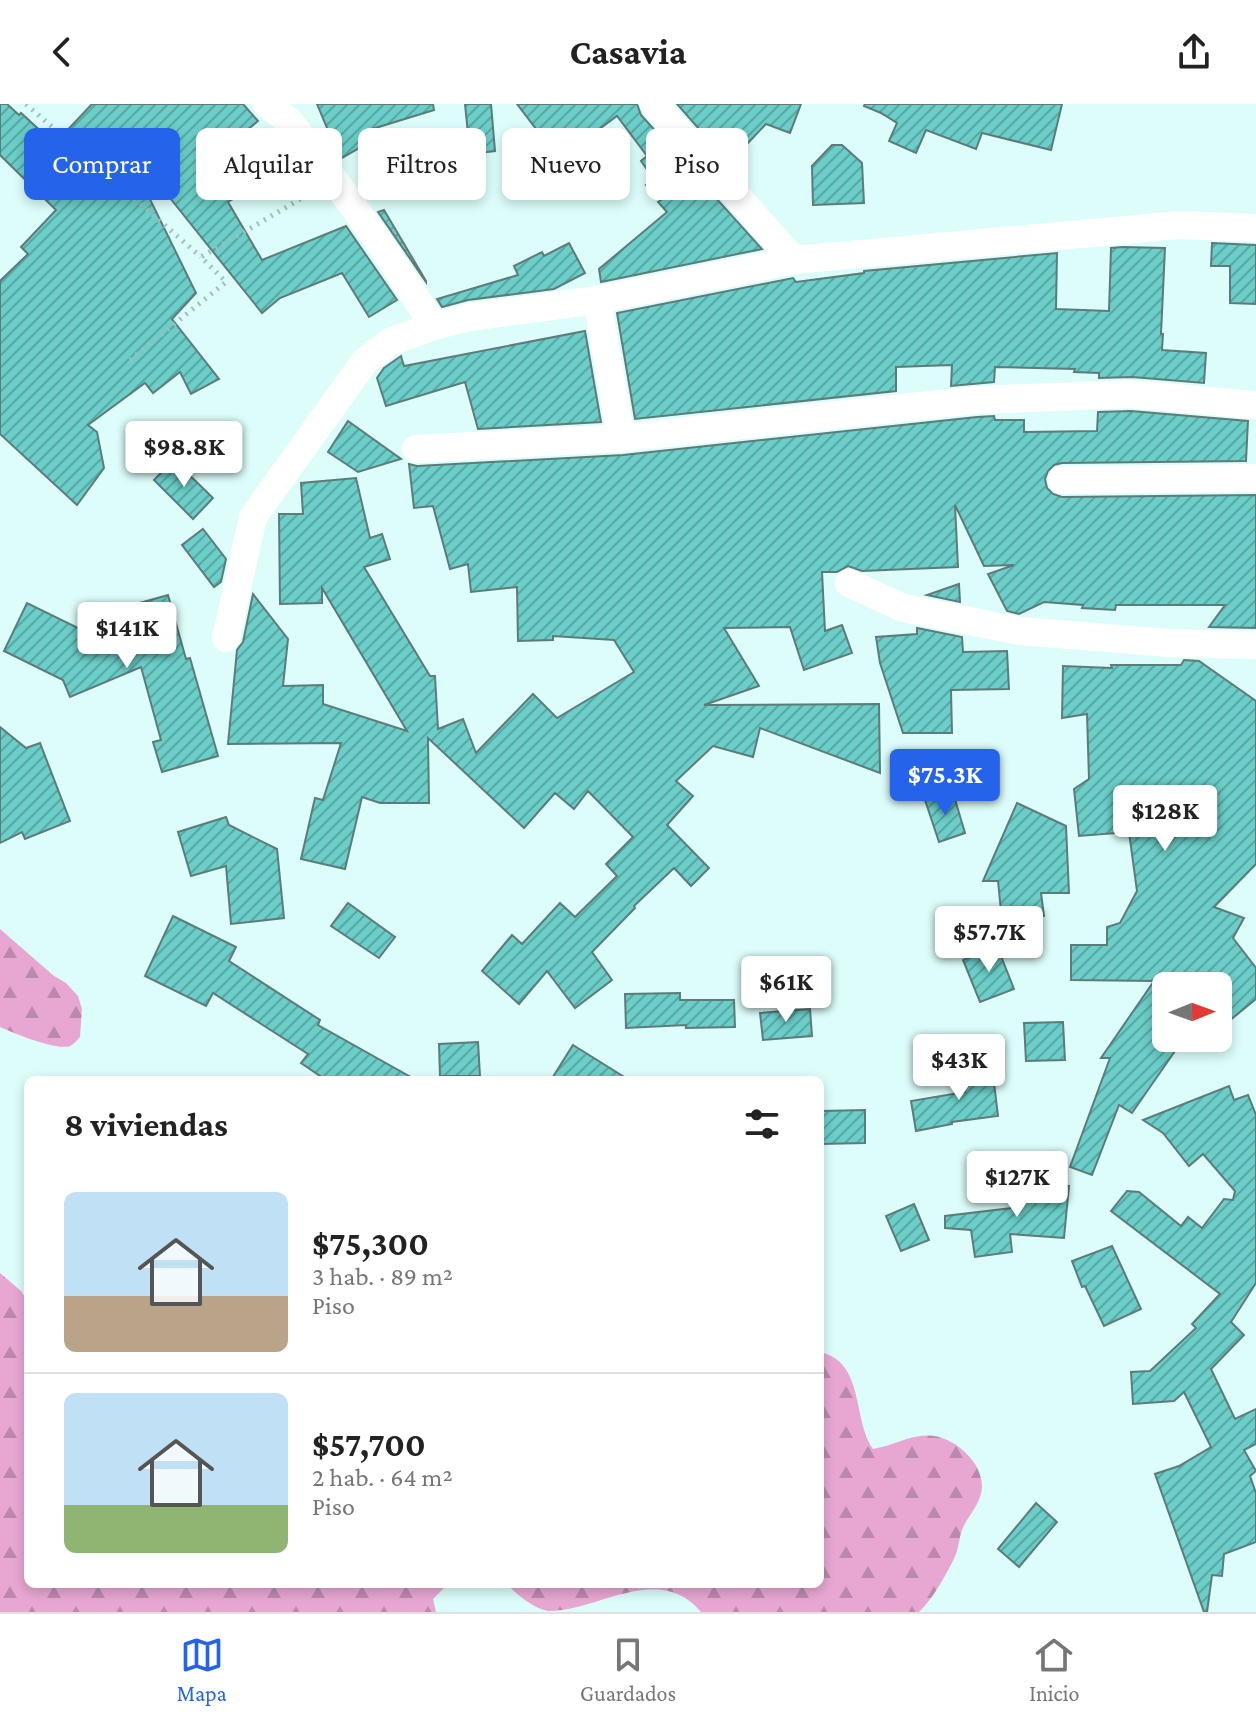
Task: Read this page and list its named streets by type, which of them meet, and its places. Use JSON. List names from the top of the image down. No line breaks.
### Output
{"north":"right","page":{"header":"Casavia","chip":["Comprar","Alquilar","Filtros","Nuevo","Piso"],"price":["$98.8K","$141K","$75.3K","$128K","$57.7K","$61K","$43K","$127K"],"heading":"8 viviendas","list":[{"name":"$75,300","note":"3 hab. · 89 m² · Piso"},{"name":"$57,700","note":"2 hab. · 64 m² · Piso"}],"tabs":["Mapa","Guardados","Inicio"]}}
